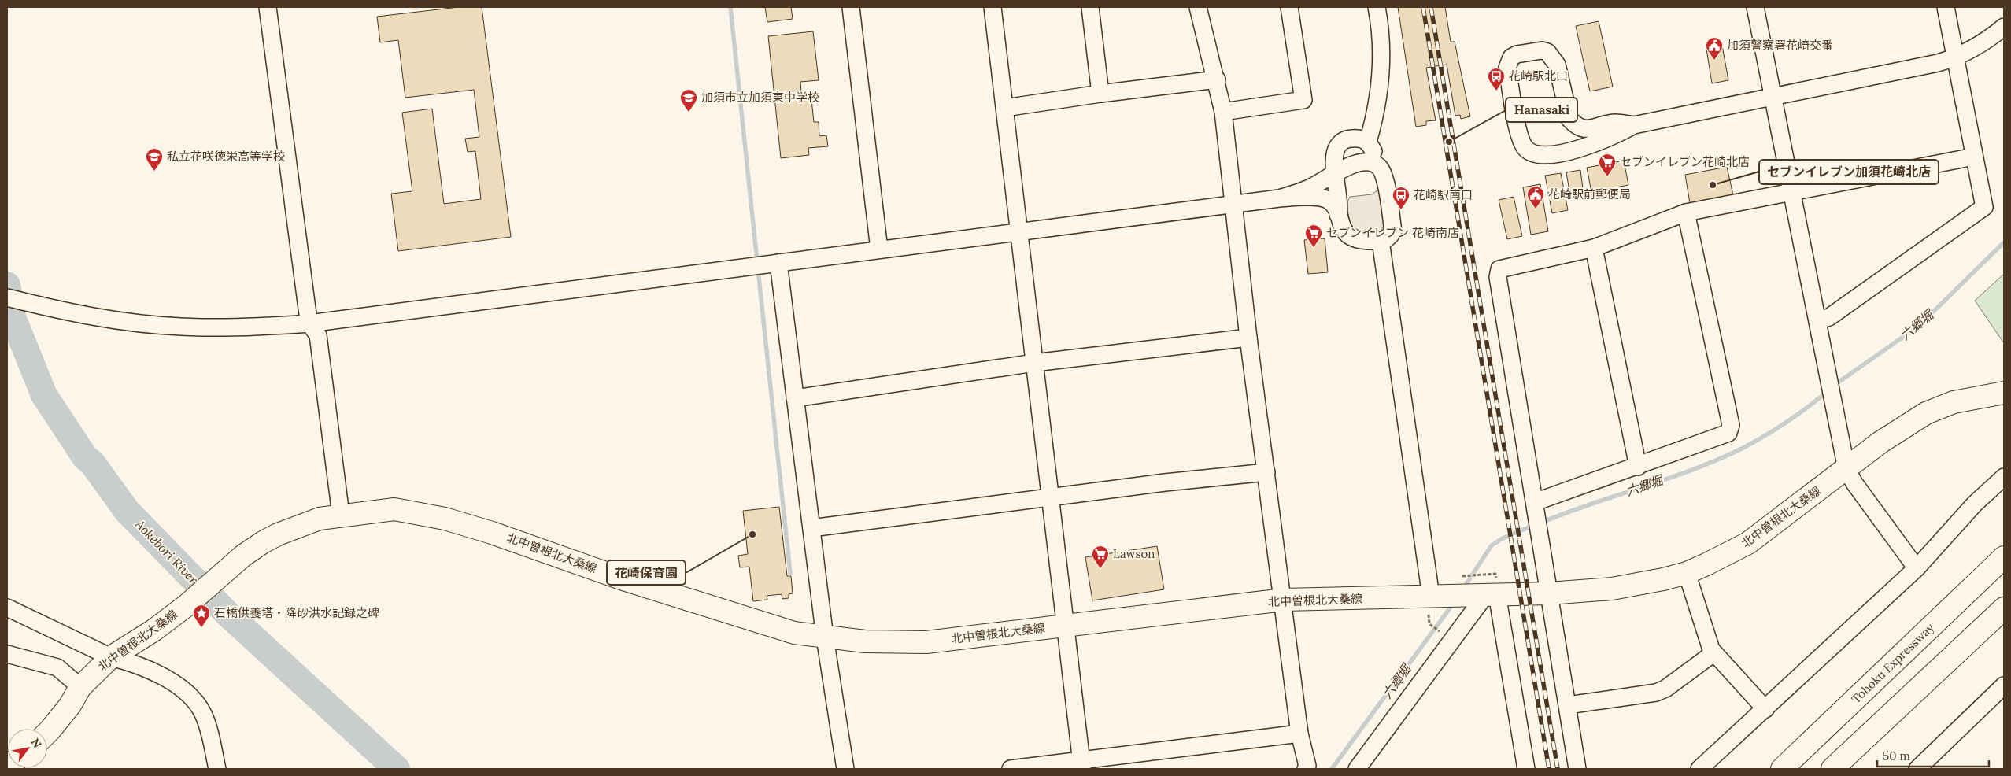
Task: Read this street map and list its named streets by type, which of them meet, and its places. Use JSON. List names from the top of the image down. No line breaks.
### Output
{"streets":{"main road":["北中曽根北大桑線","Tohoku Expressway"]},"water":["六郷堀","Aokebori River"],"places":{"public building":["加須警察署花崎交番","花崎駅前郵便局"],"bus stop":["花崎駅北口","花崎駅南口"],"school or university":["加須市立加須東中学校","私立花咲徳栄高等学校"],"other":["Hanasaki","セブンイレブン加須花崎北店","花崎保育園"],"supermarket":["セブンイレブン花崎北店","セブンイレブン 花崎南店","Lawson"],"place":["石橋供養塔・降砂洪水記録之碑"]},"scale_bar":"50 m","north":"top right"}
